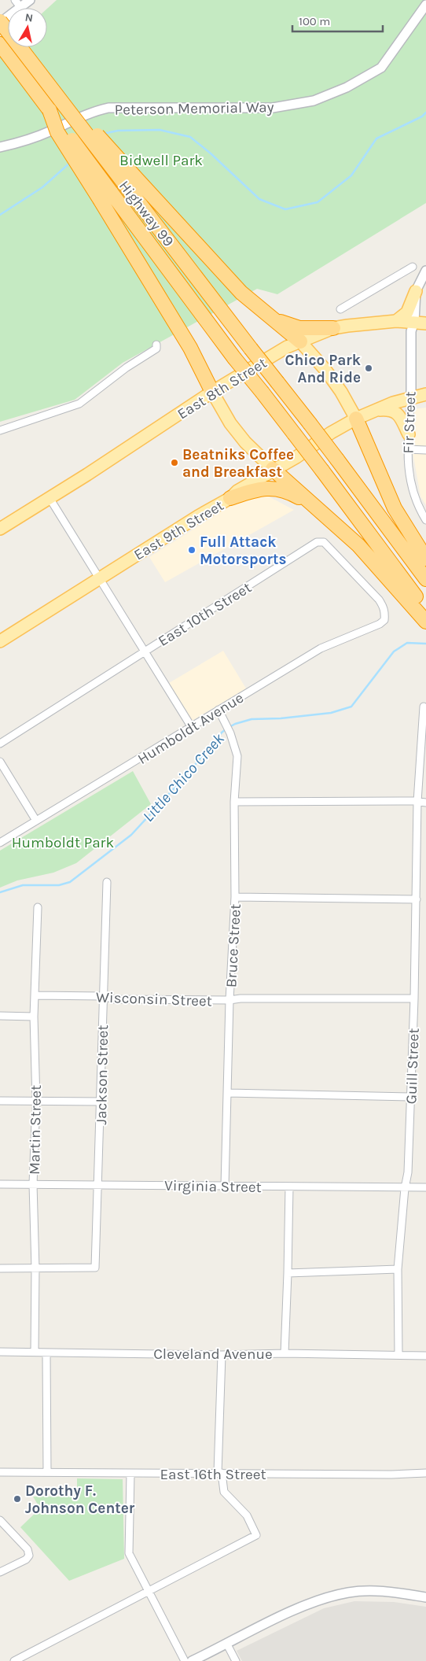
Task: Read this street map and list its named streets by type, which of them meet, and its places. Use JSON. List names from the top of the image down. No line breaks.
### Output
{"streets":{"highway":["Highway 99"],"main road":["East 8th Street","East 9th Street"],"street":["Peterson Memorial Way","Fir Street","East 10th Street","Humboldt Avenue","Bruce Street","Wisconsin Street","Guill Street","Jackson Street","Martin Street","Virginia Street","Cleveland Avenue","East 16th Street"]},"crossings":[["East 8th Street","Fir Street"],["Fir Street","East 9th Street"],["East 10th Street","Humboldt Avenue"],["Humboldt Avenue","Bruce Street"],["Bruce Street","Wisconsin Street"],["Bruce Street","Virginia Street"],["Wisconsin Street","Guill Street"],["Wisconsin Street","Jackson Street"],["Wisconsin Street","Martin Street"],["Guill Street","Virginia Street"],["Guill Street","Cleveland Avenue"],["Jackson Street","Martin Street"],["Jackson Street","Virginia Street"],["Martin Street","Virginia Street"],["Martin Street","Cleveland Avenue"]],"water":["Little Chico Creek"],"parks":["Bidwell Park","Humboldt Park"],"places":["Chico Park And Ride","Beatniks Coffee and Breakfast","Full Attack Motorsports","Dorothy F. Johnson Center"],"scale_bar":"100 m","north":"top"}
